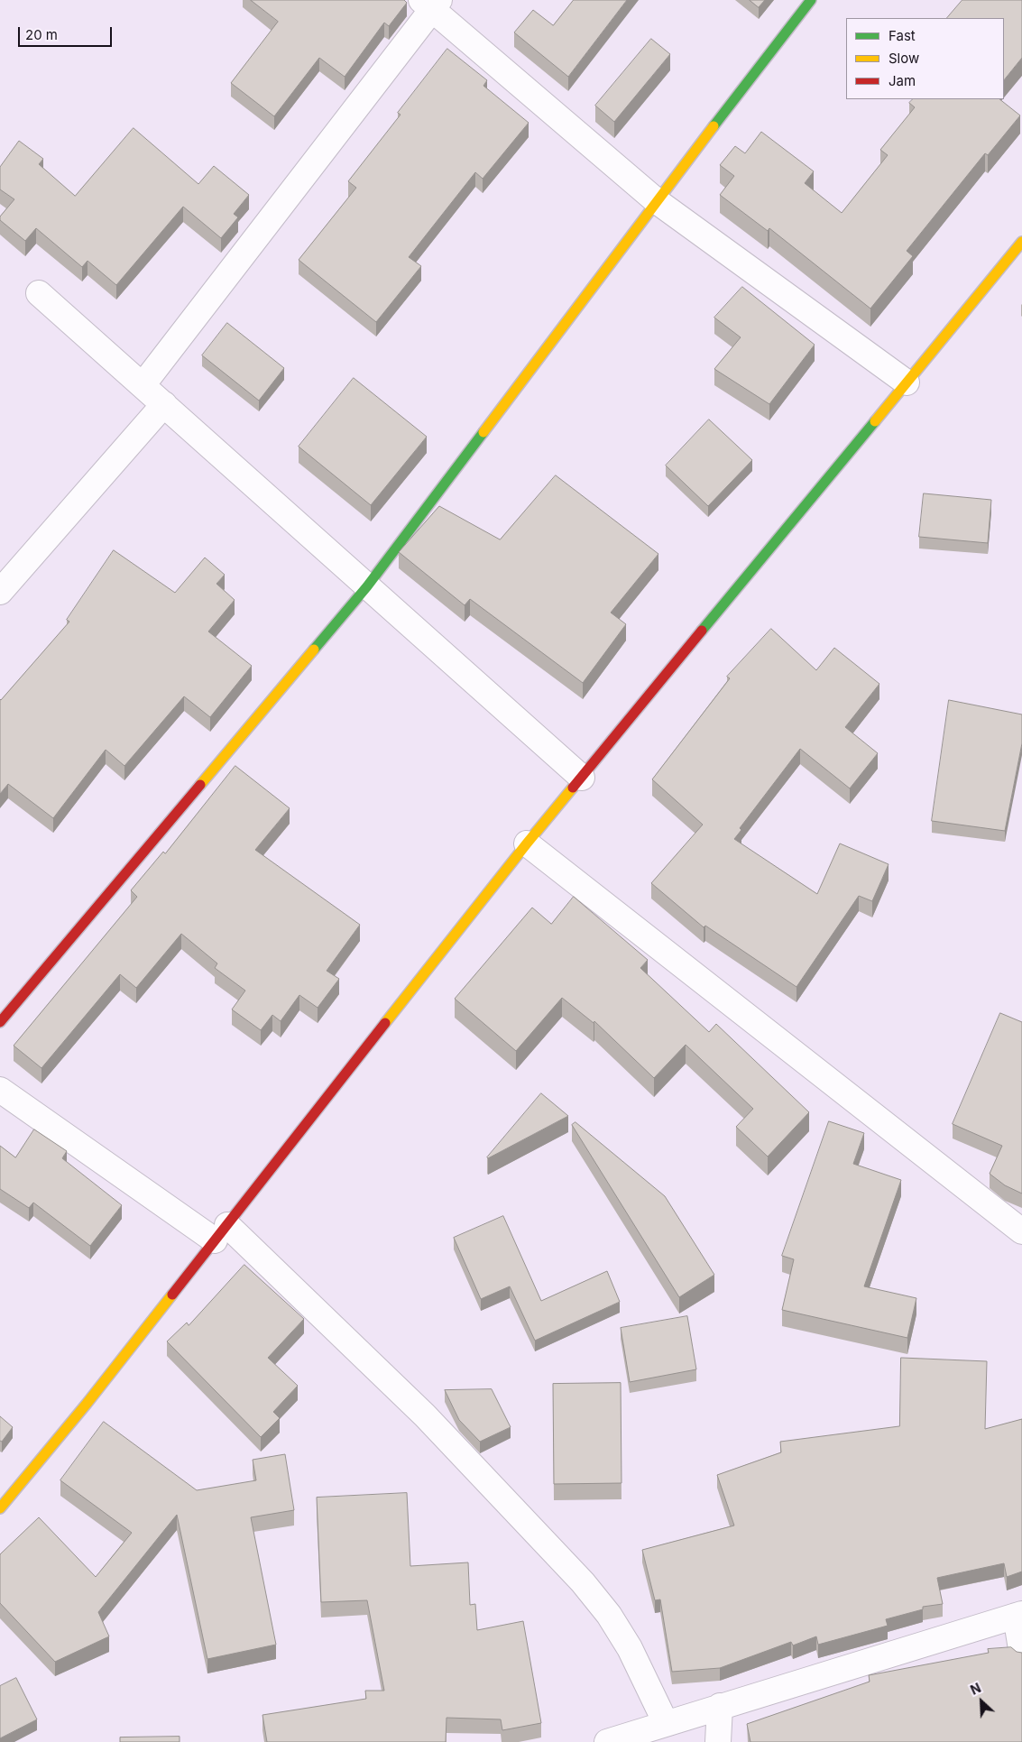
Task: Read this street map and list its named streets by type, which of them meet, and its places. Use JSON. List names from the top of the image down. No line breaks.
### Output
{"legend":["Fast","Slow","Jam"],"scale_bar":"20 m","north":"top left"}
